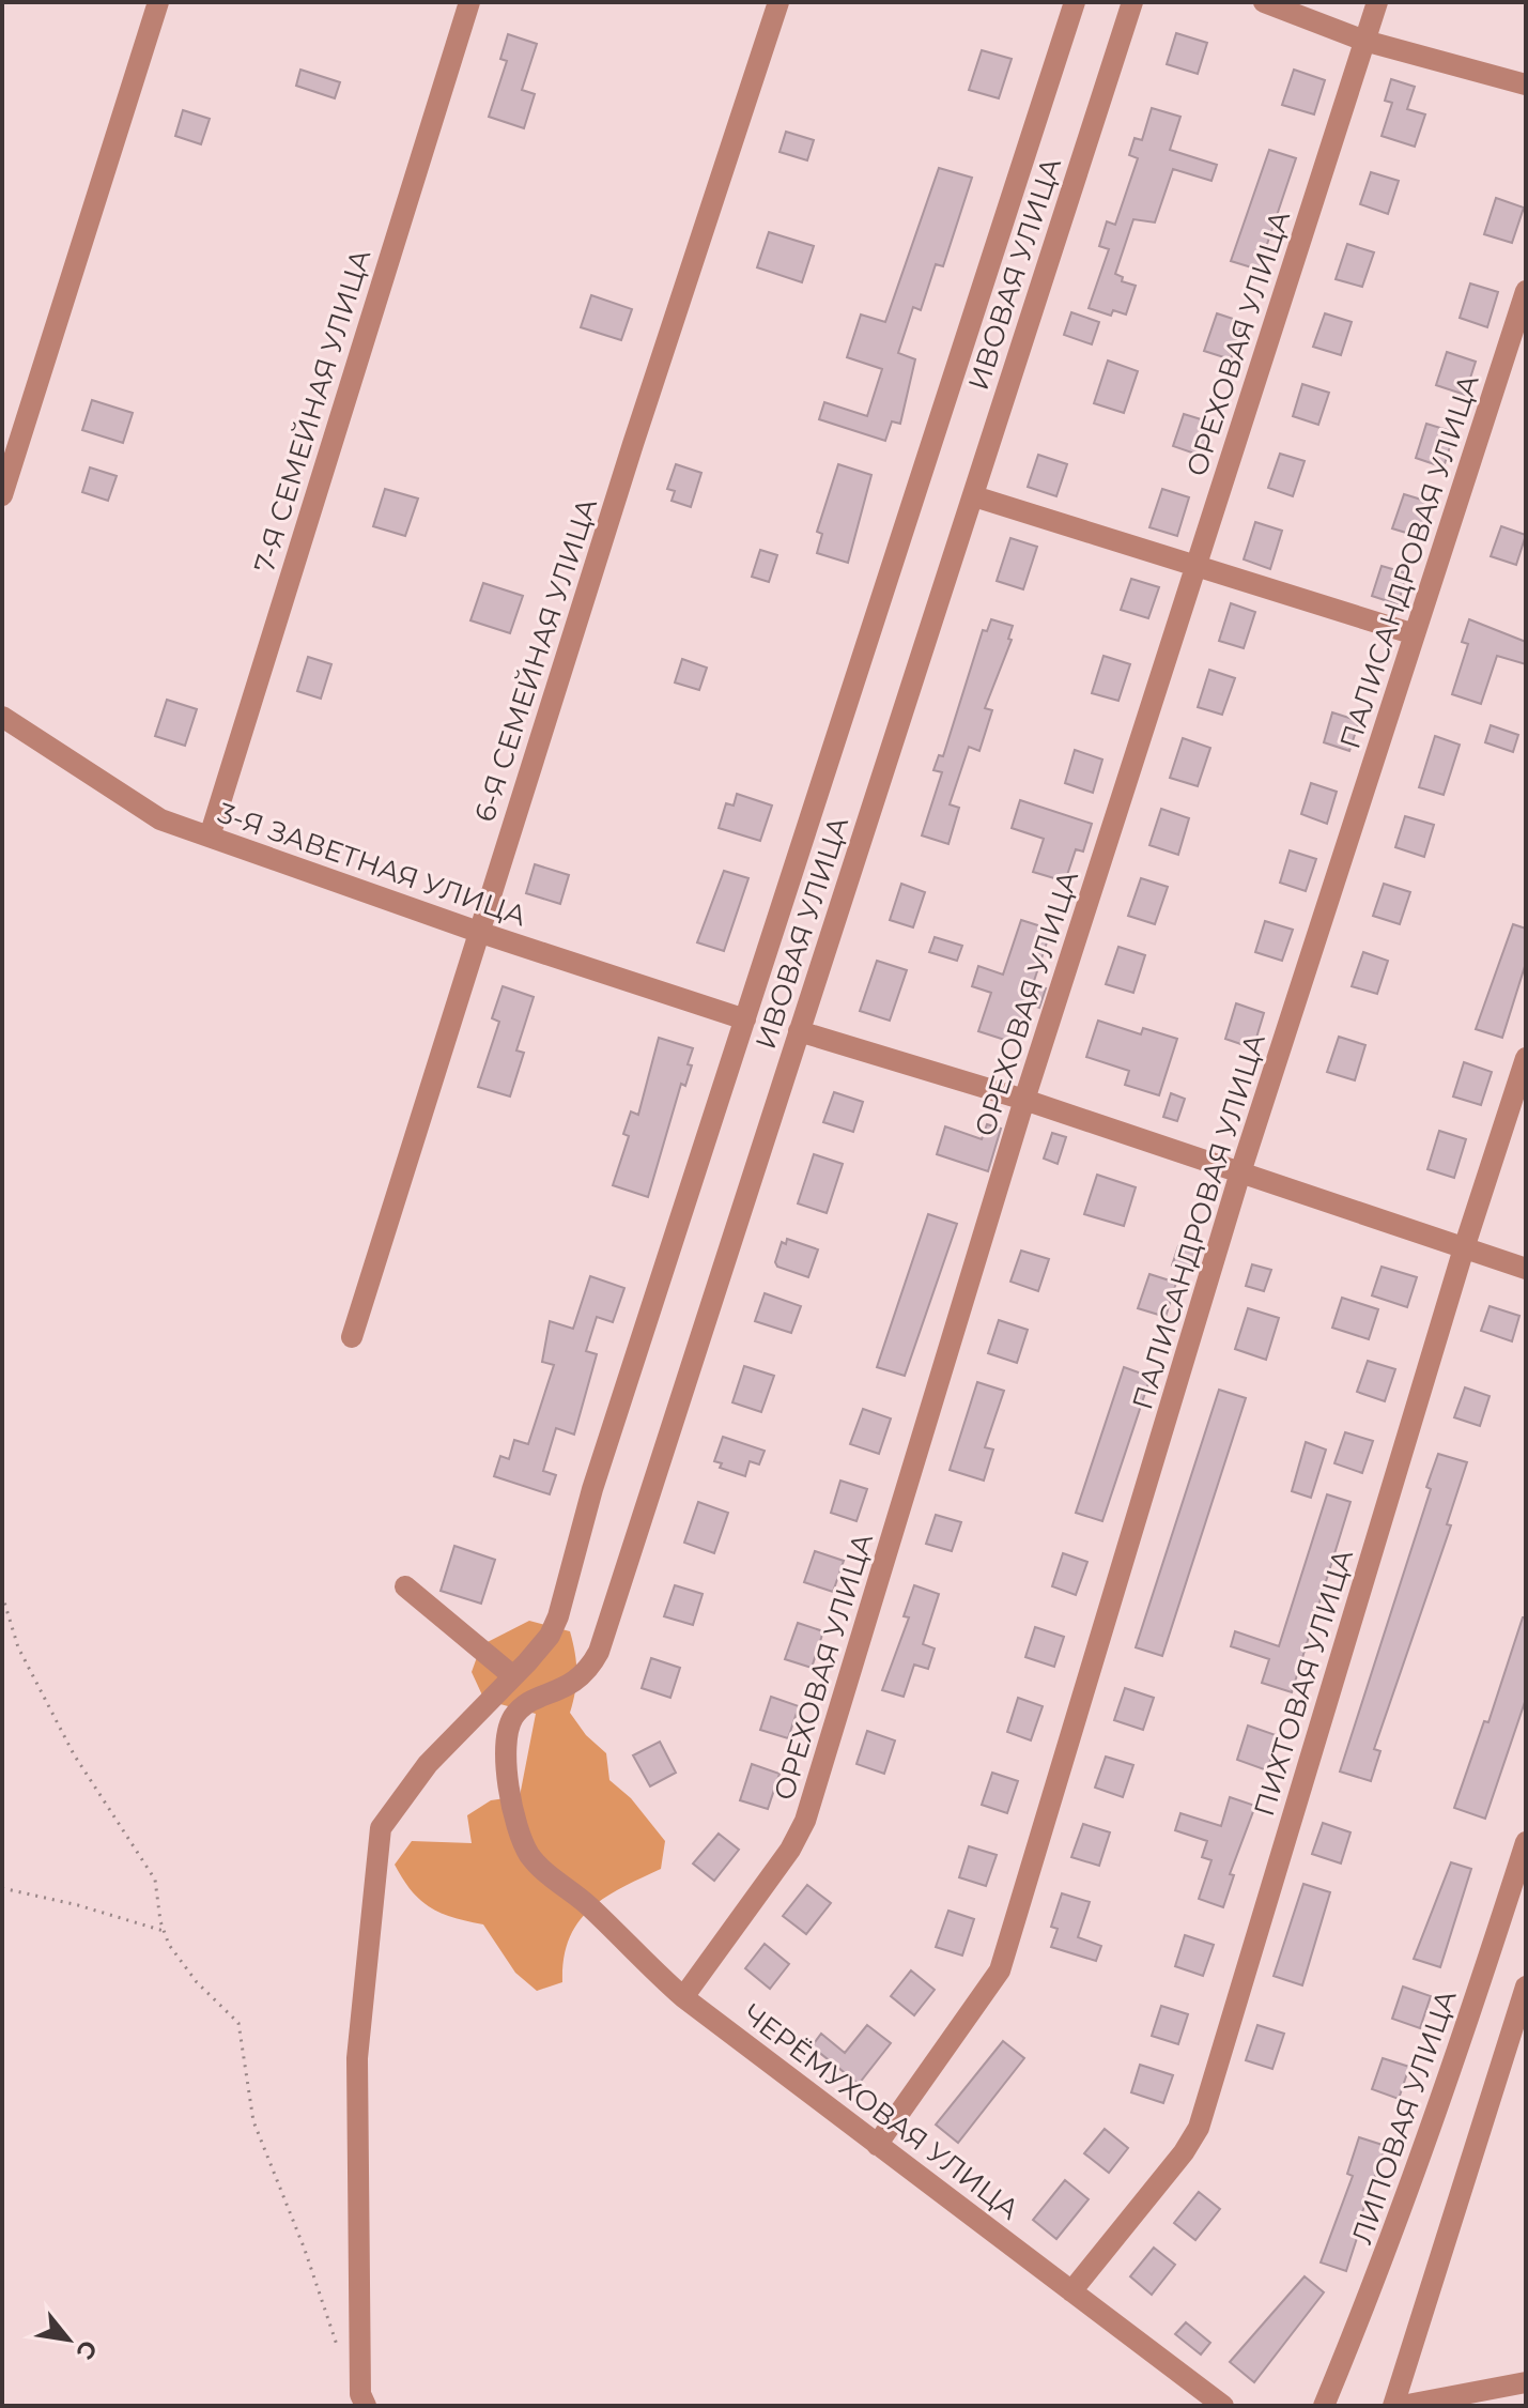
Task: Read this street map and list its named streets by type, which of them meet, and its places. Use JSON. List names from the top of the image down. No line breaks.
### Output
{"streets":{"street":["ИВОВАЯ УЛИЦА","ОРЕХОВАЯ УЛИЦА","7-Я СЕМЕЙНАЯ УЛИЦА","ПАЛИСАНДРОВАЯ УЛИЦА","6-Я СЕМЕЙНАЯ УЛИЦА","3-Я ЗАВЕТНАЯ УЛИЦА","ПИХТОВАЯ УЛИЦА","ЧЕРЁМУХОВАЯ УЛИЦА","ЛИПОВАЯ УЛИЦА"]},"crossings":[["ИВОВАЯ УЛИЦА","3-Я ЗАВЕТНАЯ УЛИЦА"],["ИВОВАЯ УЛИЦА","ЧЕРЁМУХОВАЯ УЛИЦА"],["ОРЕХОВАЯ УЛИЦА","ЧЕРЁМУХОВАЯ УЛИЦА"],["7-Я СЕМЕЙНАЯ УЛИЦА","3-Я ЗАВЕТНАЯ УЛИЦА"],["ПАЛИСАНДРОВАЯ УЛИЦА","ЧЕРЁМУХОВАЯ УЛИЦА"],["6-Я СЕМЕЙНАЯ УЛИЦА","3-Я ЗАВЕТНАЯ УЛИЦА"],["ПИХТОВАЯ УЛИЦА","ЧЕРЁМУХОВАЯ УЛИЦА"]],"north":"bottom right"}
